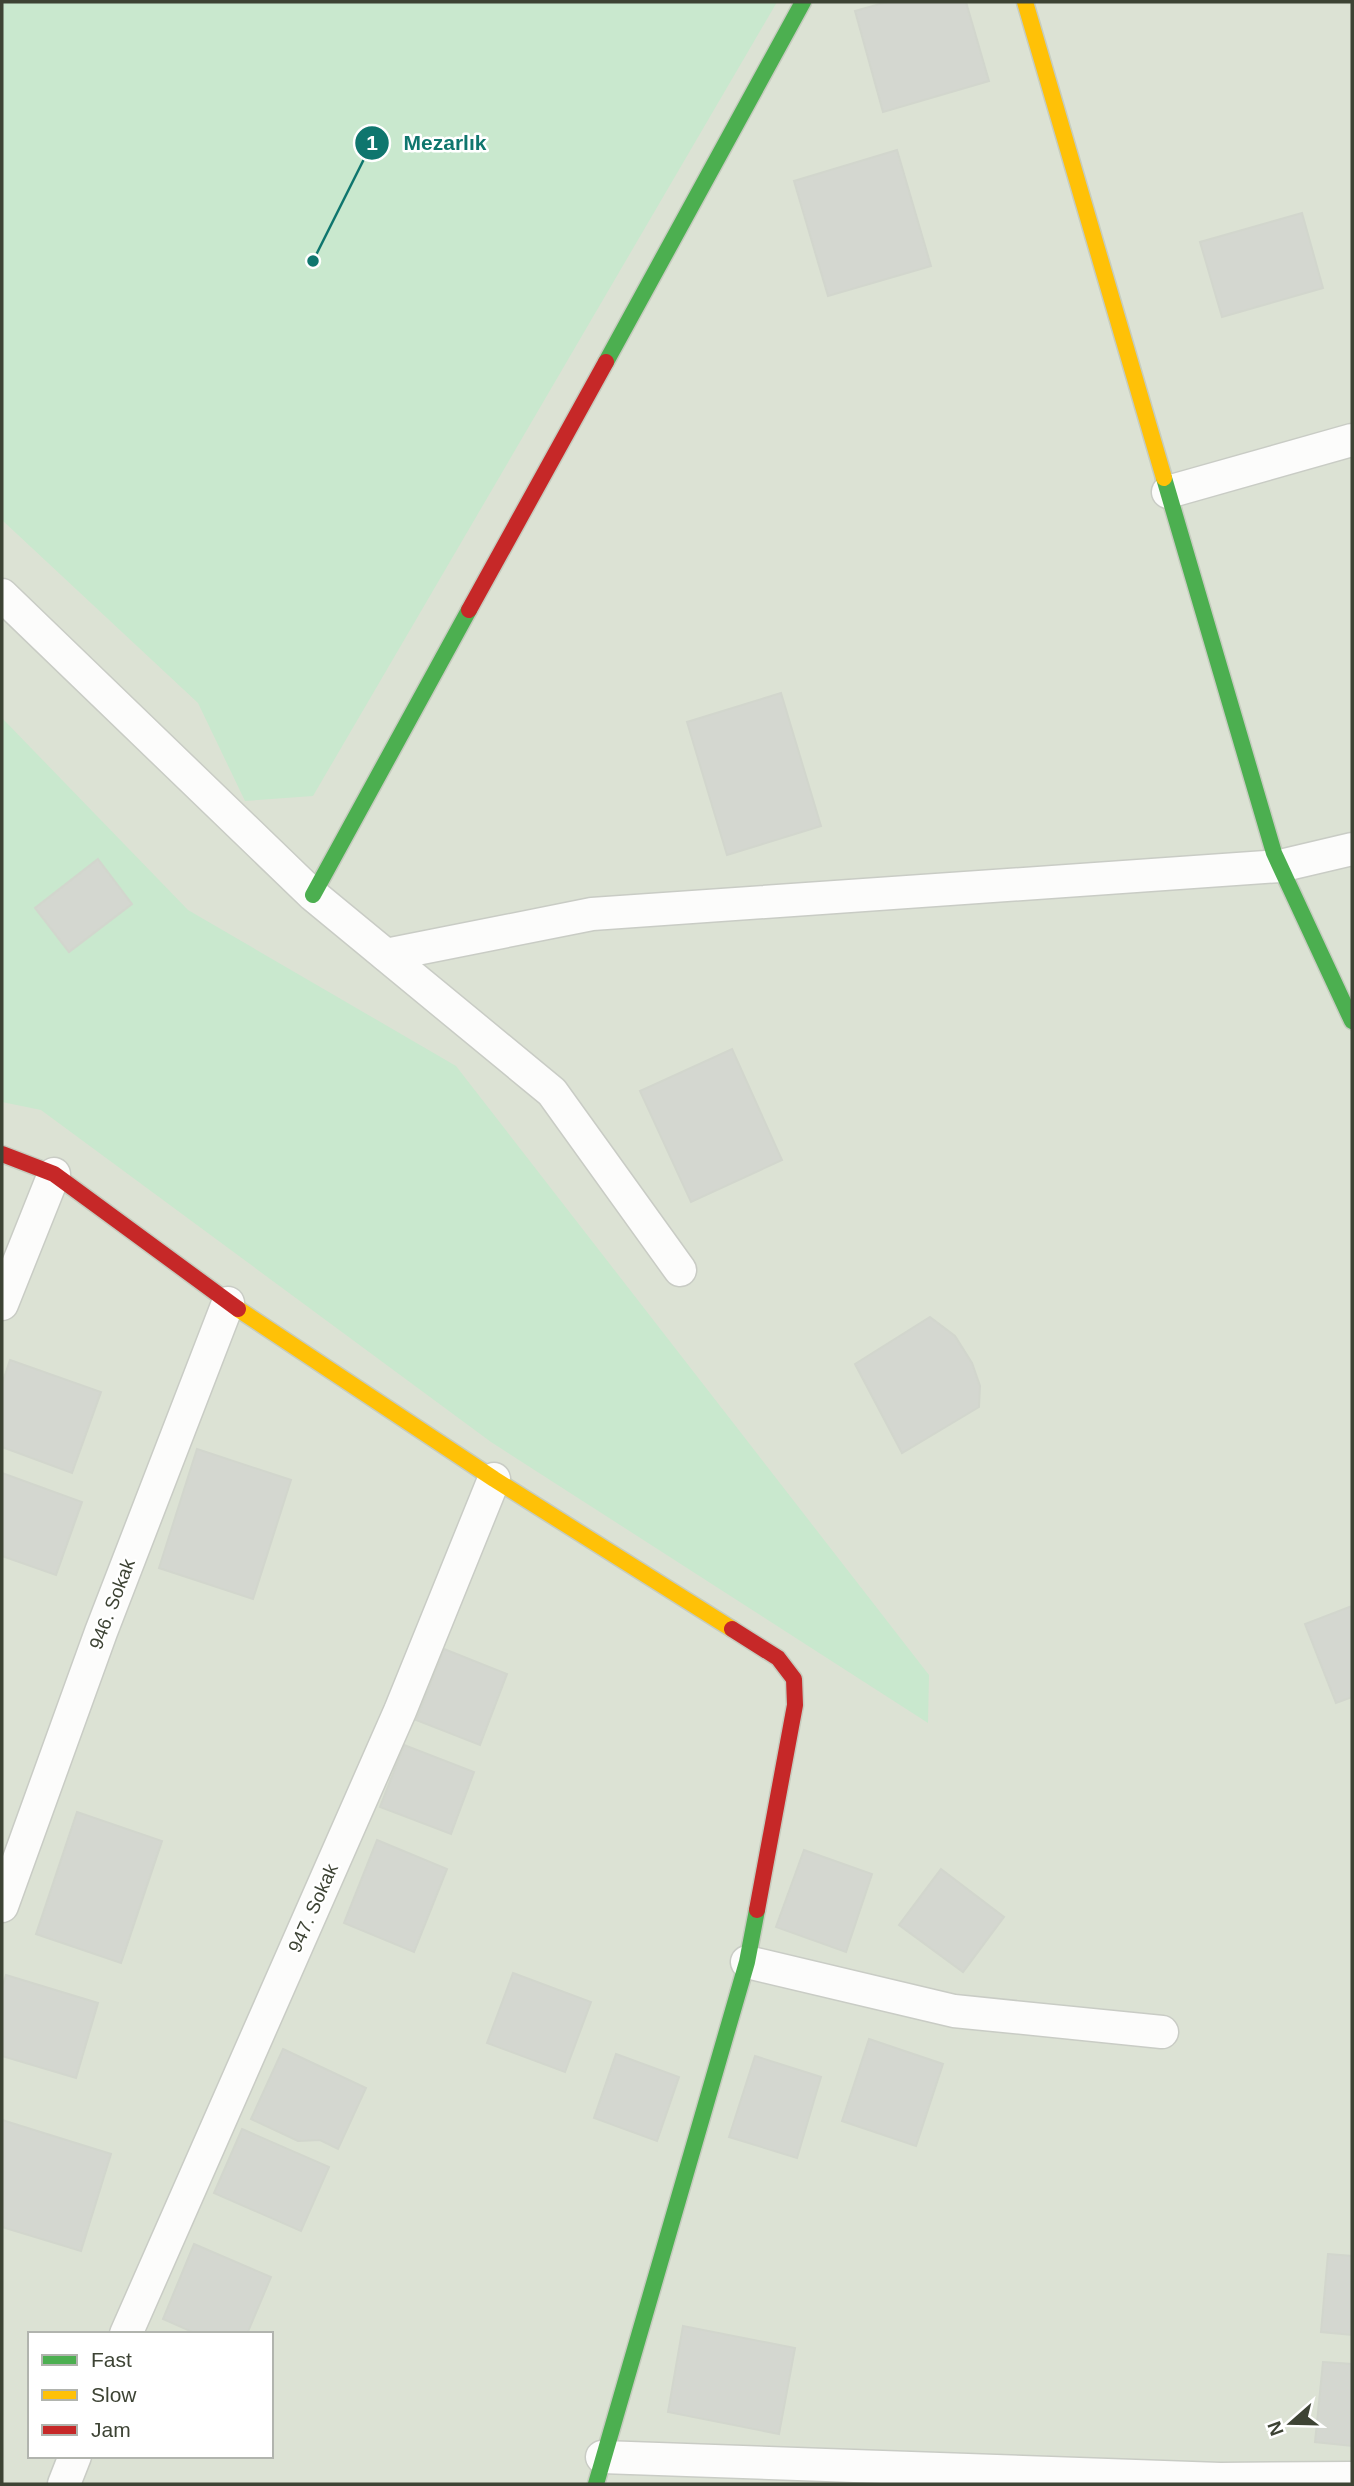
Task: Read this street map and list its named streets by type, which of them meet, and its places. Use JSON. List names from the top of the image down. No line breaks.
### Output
{"streets":{"street":["946. Sokak","947. Sokak"]},"places":["Mezarlık"],"legend":["Fast","Slow","Jam"],"north":"left"}
